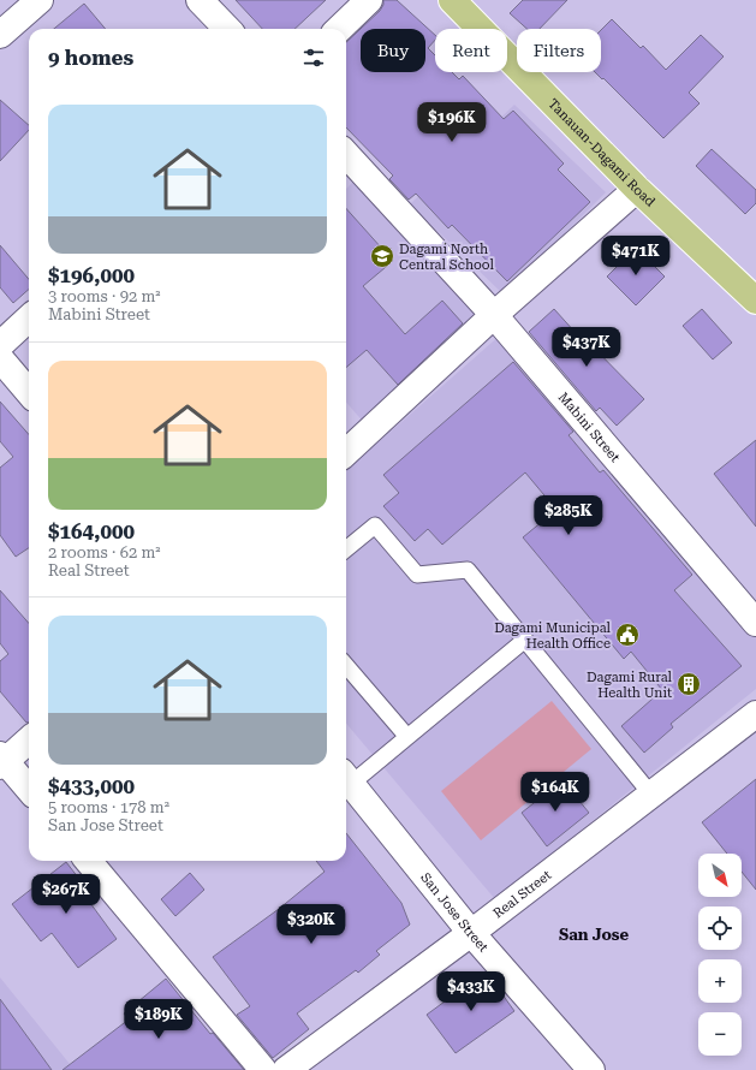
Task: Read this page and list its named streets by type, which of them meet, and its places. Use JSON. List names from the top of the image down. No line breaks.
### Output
{"streets":{"main road":["Tanauan-Dagami Road"],"street":["Mabini Street","Real Street","San Jose Street"]},"crossings":[["Real Street","San Jose Street"]],"districts":["San Jose"],"places":{"school or university":["Dagami North Central School"],"public building":["Dagami Municipal Health Office"],"building":["Dagami Rural Health Unit"]},"north":"bottom right","page":{"chip":["Buy","Rent","Filters"],"heading":"9 homes","list":[{"name":"$196,000","note":"3 rooms · 92 m² · Mabini Street"},{"name":"$164,000","note":"2 rooms · 62 m² · Real Street"},{"name":"$433,000","note":"5 rooms · 178 m² · San Jose Street"}],"price":["$196K","$471K","$437K","$285K","$164K","$267K","$320K","$433K","$189K"],"map_buttons":["+","−"]}}
